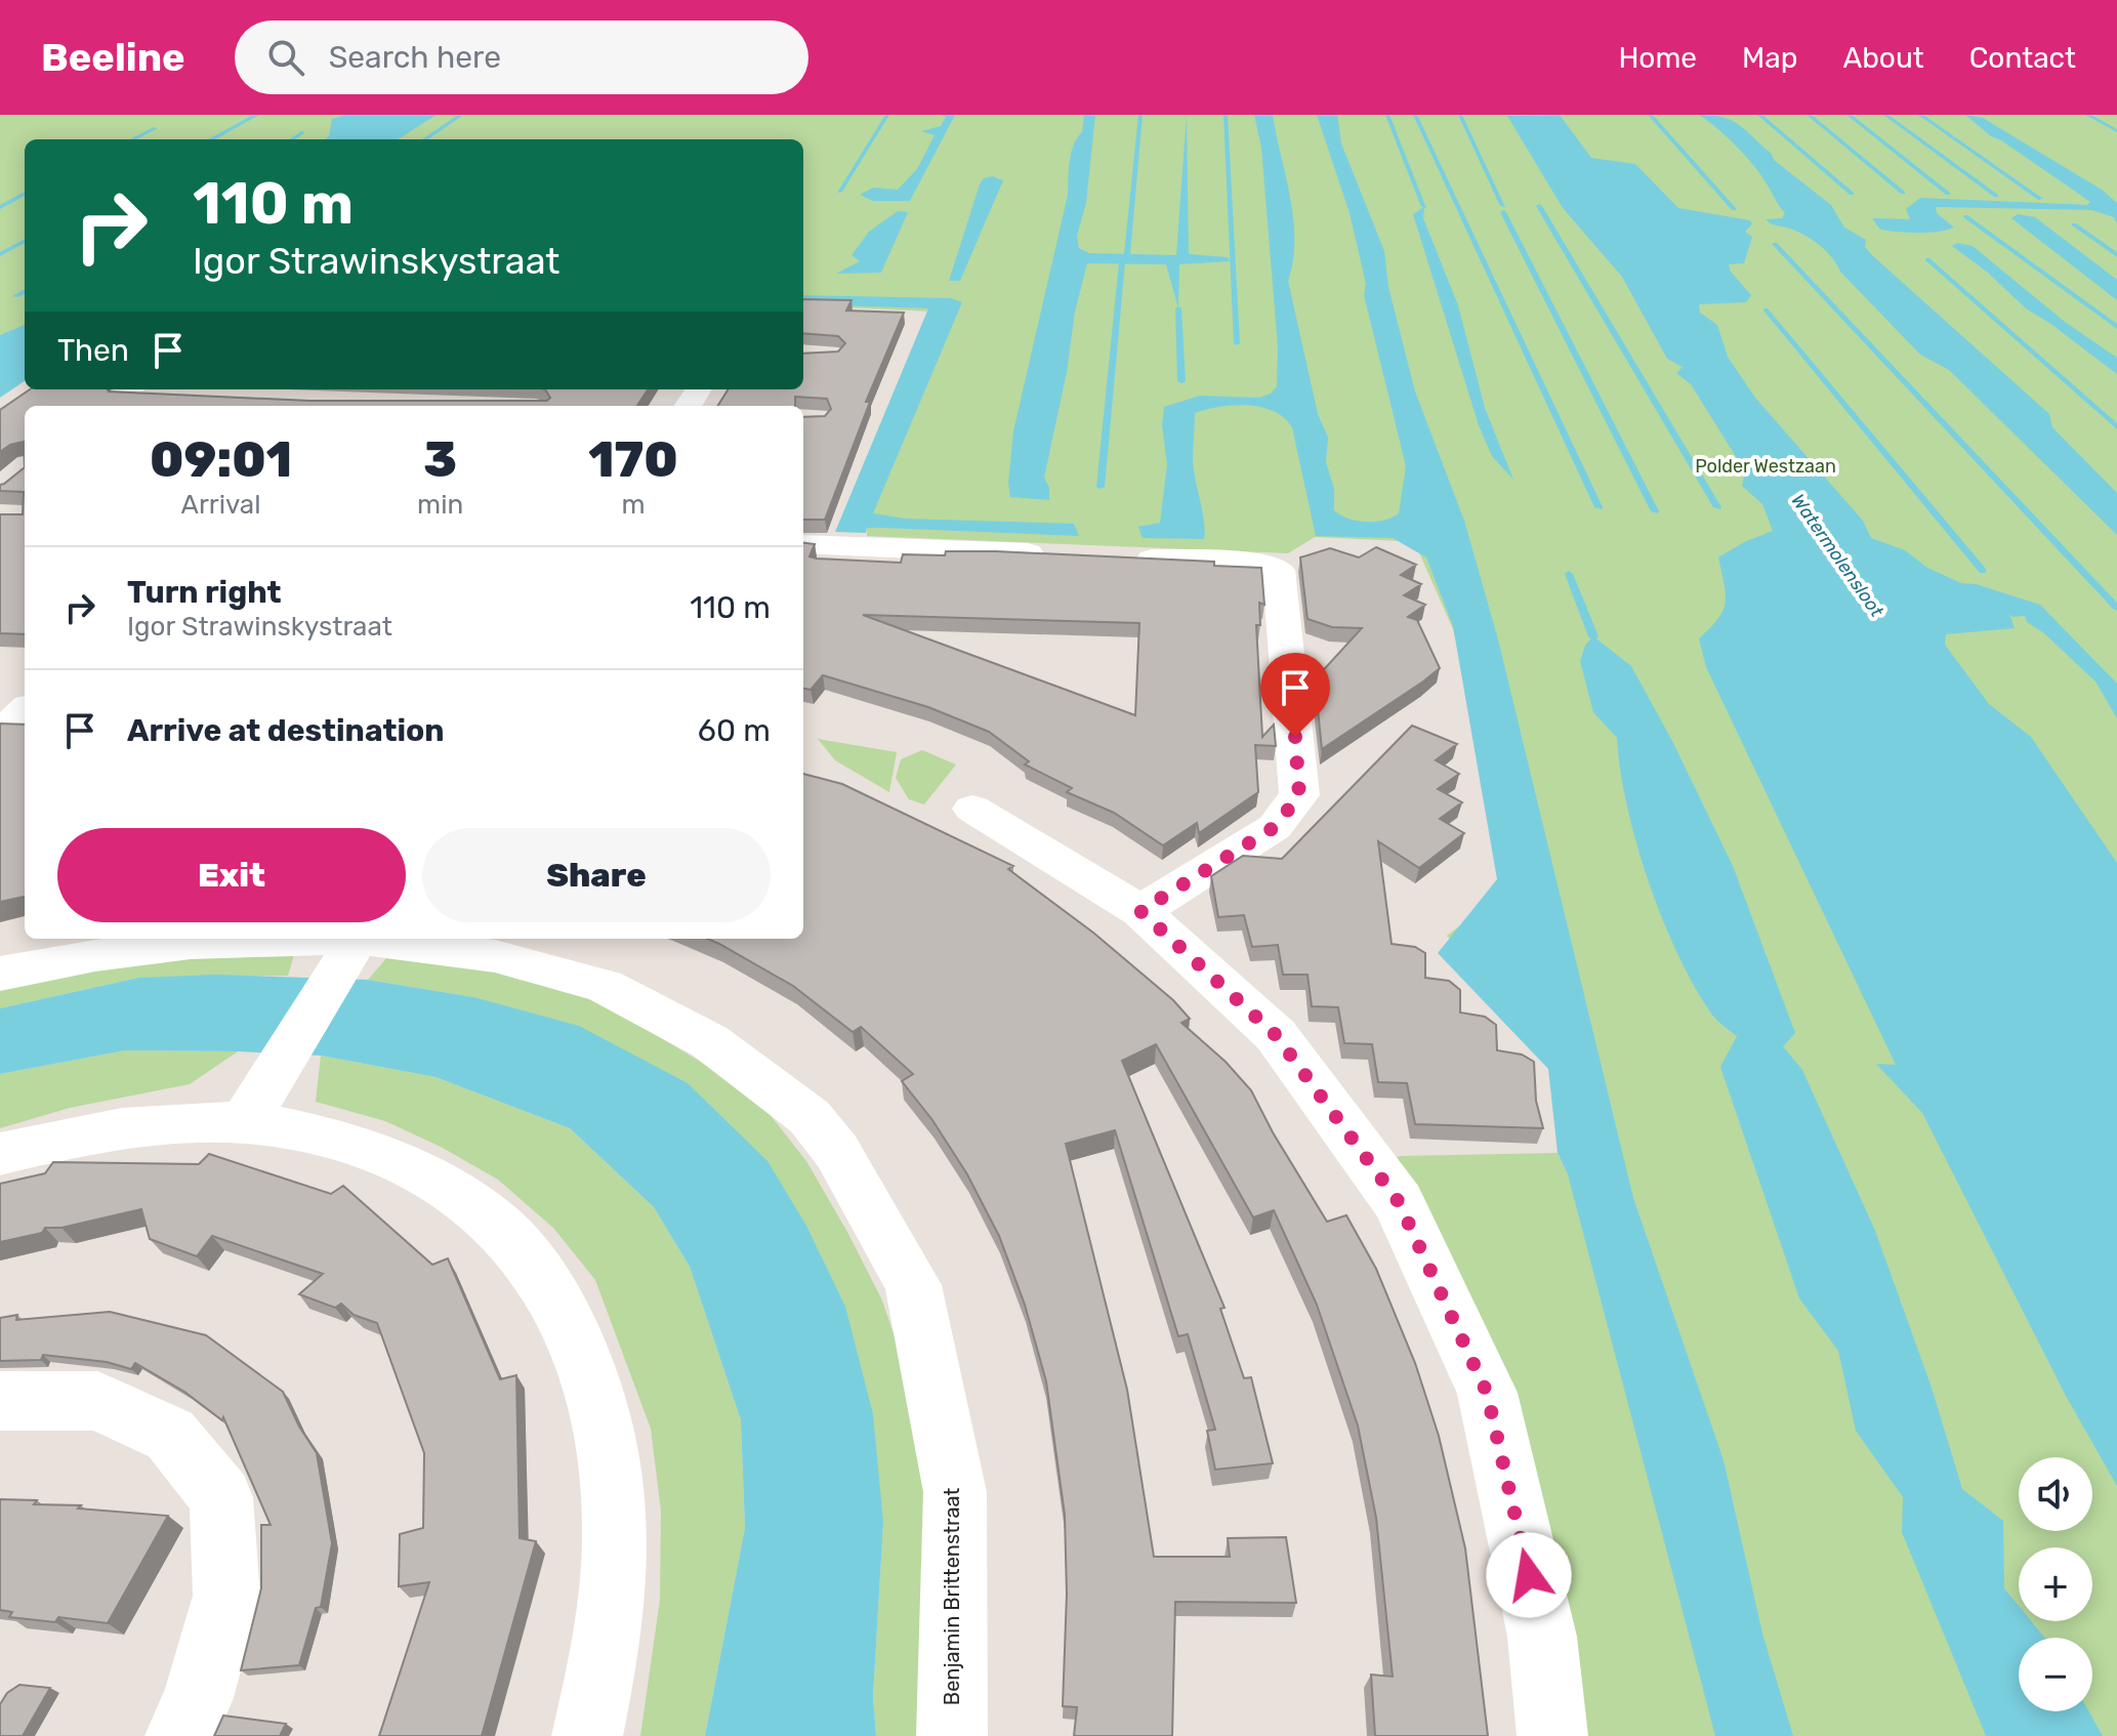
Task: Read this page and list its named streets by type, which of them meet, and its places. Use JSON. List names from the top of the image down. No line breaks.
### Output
{"streets":{"street":["Benjamin Brittenstraat"]},"water":["Watermolensloot"],"parks":["Polder Westzaan"],"page":{"header":"Beeline","search":"Search here","nav":["Home","Map","About","Contact"],"turn":["110 m","Igor Strawinskystraat"],"then":"Then","eta":["09:01","Arrival","3","min","170","m"],"list":[{"name":"Turn right","note":"Igor Strawinskystraat","value":"110 m"},{"name":"Arrive at destination","value":"60 m"}],"buttons":["Exit","Share"],"map_buttons":["+","−"]}}
